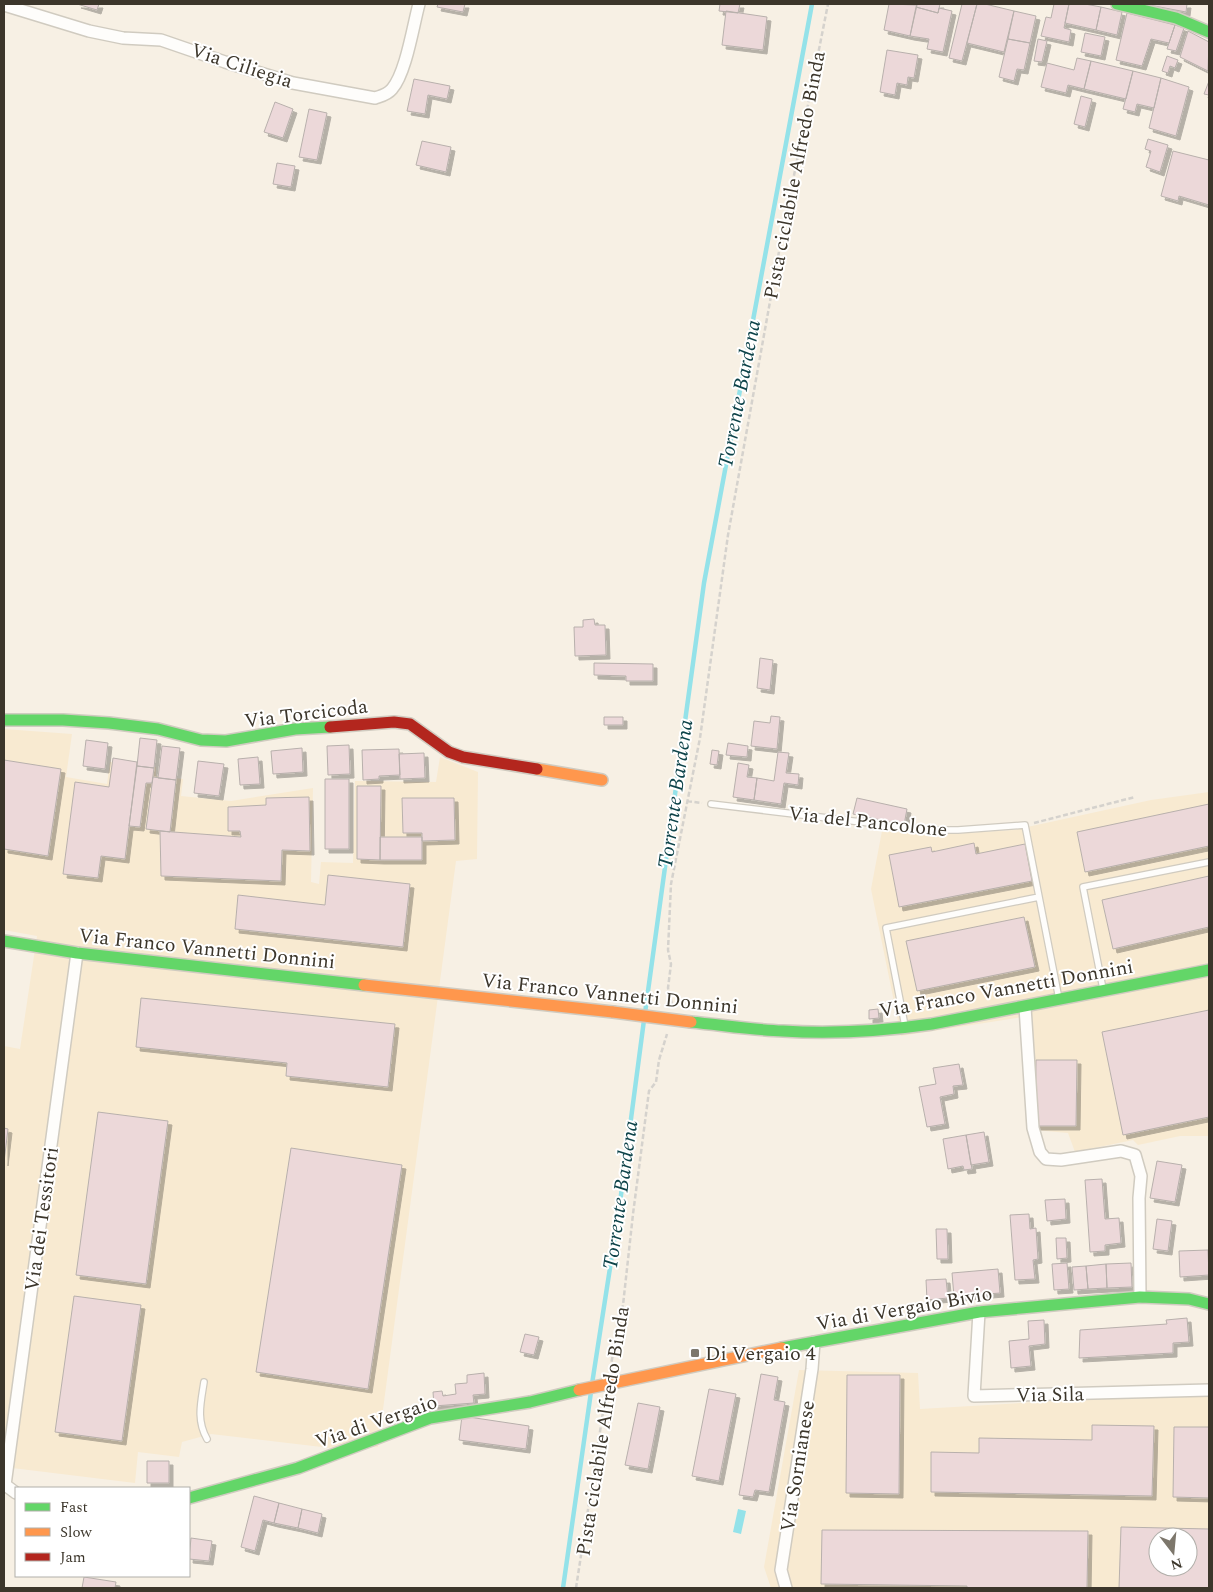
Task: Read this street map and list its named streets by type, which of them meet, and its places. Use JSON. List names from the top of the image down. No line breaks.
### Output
{"streets":{"street":["Via Ciliegia","Via Torcicoda","Via Franco Vannetti Donnini","Via dei Tessitori","Via di Vergaio Bivio","Via Sila","Via di Vergaio","Via Sornianese"],"lane":["Via del Pancolone"],"path":["Pista ciclabile Alfredo Binda"]},"crossings":[["Pista ciclabile Alfredo Binda","Via di Vergaio Bivio"],["Pista ciclabile Alfredo Binda","Via di Vergaio"],["Via Franco Vannetti Donnini","Via dei Tessitori"],["Via di Vergaio Bivio","Via Sila"],["Via di Vergaio Bivio","Via di Vergaio"],["Via di Vergaio Bivio","Via Sornianese"]],"water":["Torrente Bardena"],"places":{"transit":["Di Vergaio 4"]},"legend":["Fast","Slow","Jam"],"north":"bottom"}
